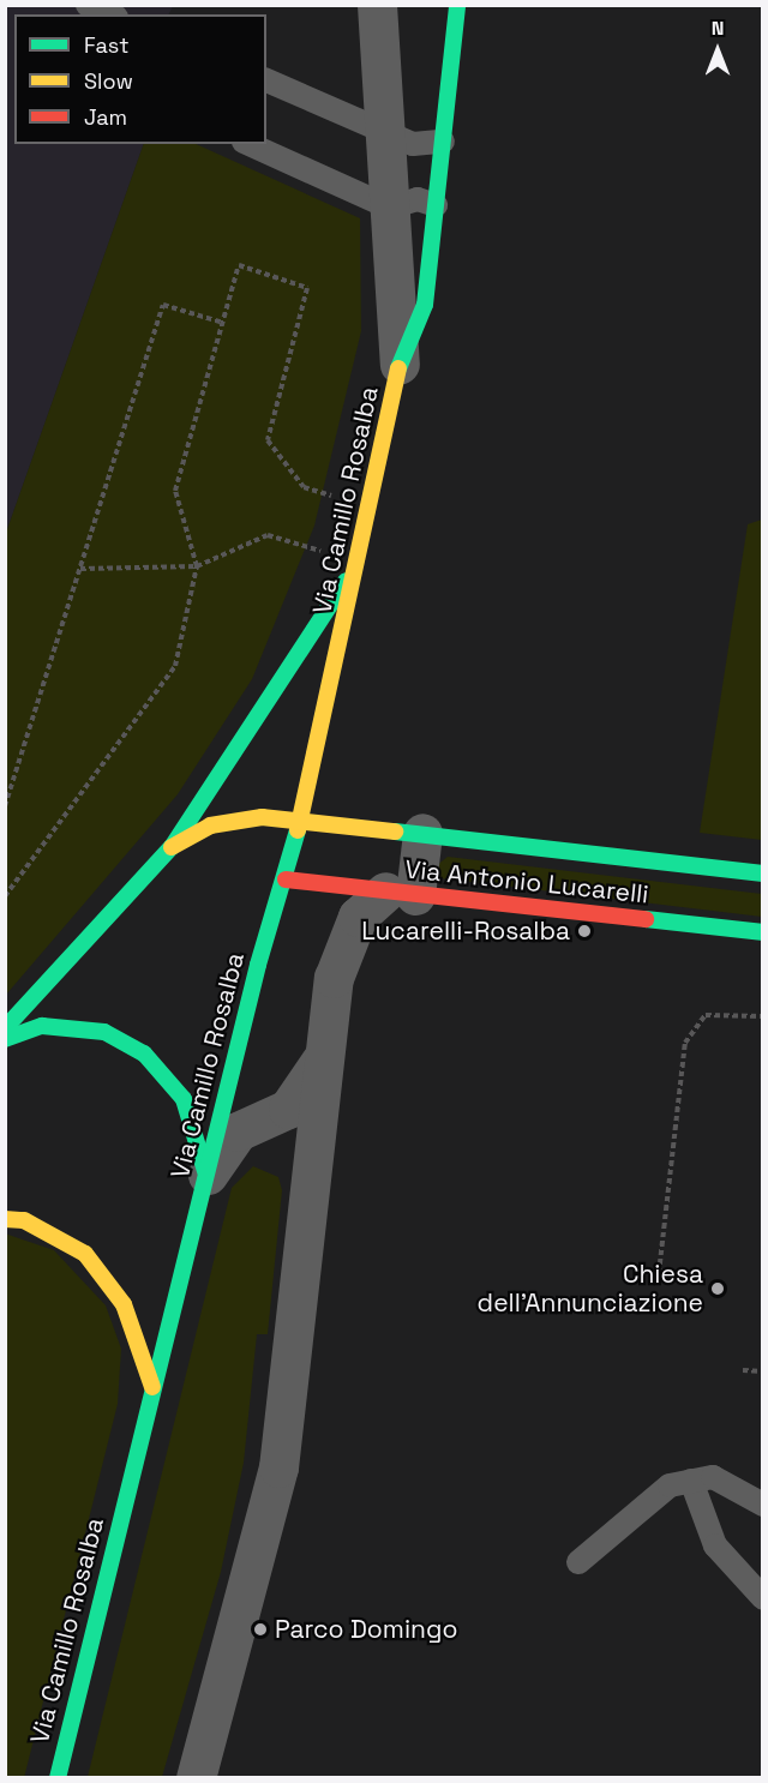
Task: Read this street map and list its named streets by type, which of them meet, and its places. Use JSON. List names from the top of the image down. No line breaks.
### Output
{"streets":{"street":["Via Camillo Rosalba","Via Antonio Lucarelli"]},"crossings":[["Via Camillo Rosalba","Via Antonio Lucarelli"]],"places":["Lucarelli-Rosalba","Chiesa dell'Annunciazione","Parco Domingo"],"legend":["Fast","Slow","Jam"],"north":"top"}
